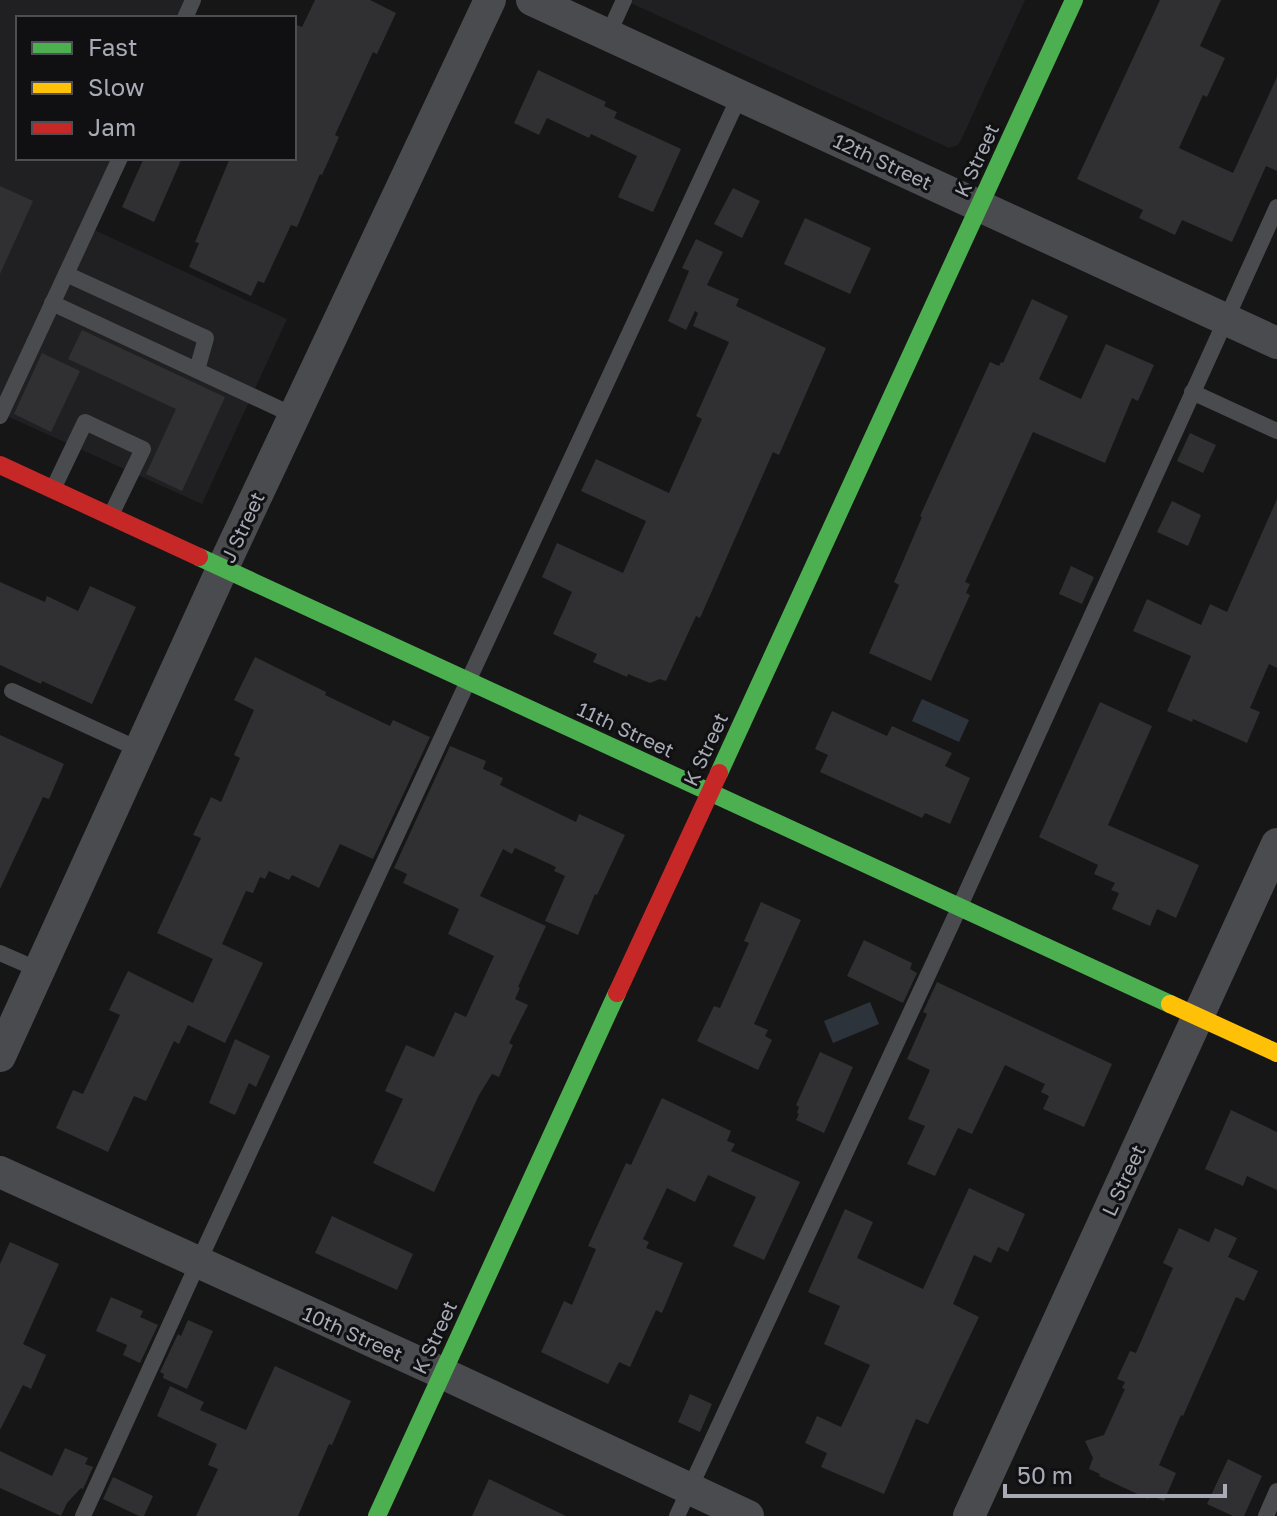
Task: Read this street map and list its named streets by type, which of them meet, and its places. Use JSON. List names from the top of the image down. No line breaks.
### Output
{"streets":{"street":["K Street","12th Street","J Street","11th Street","L Street","10th Street"]},"crossings":[["K Street","12th Street"],["K Street","11th Street"],["K Street","10th Street"],["J Street","11th Street"],["11th Street","L Street"]],"legend":["Fast","Slow","Jam"],"scale_bar":"50 m"}
